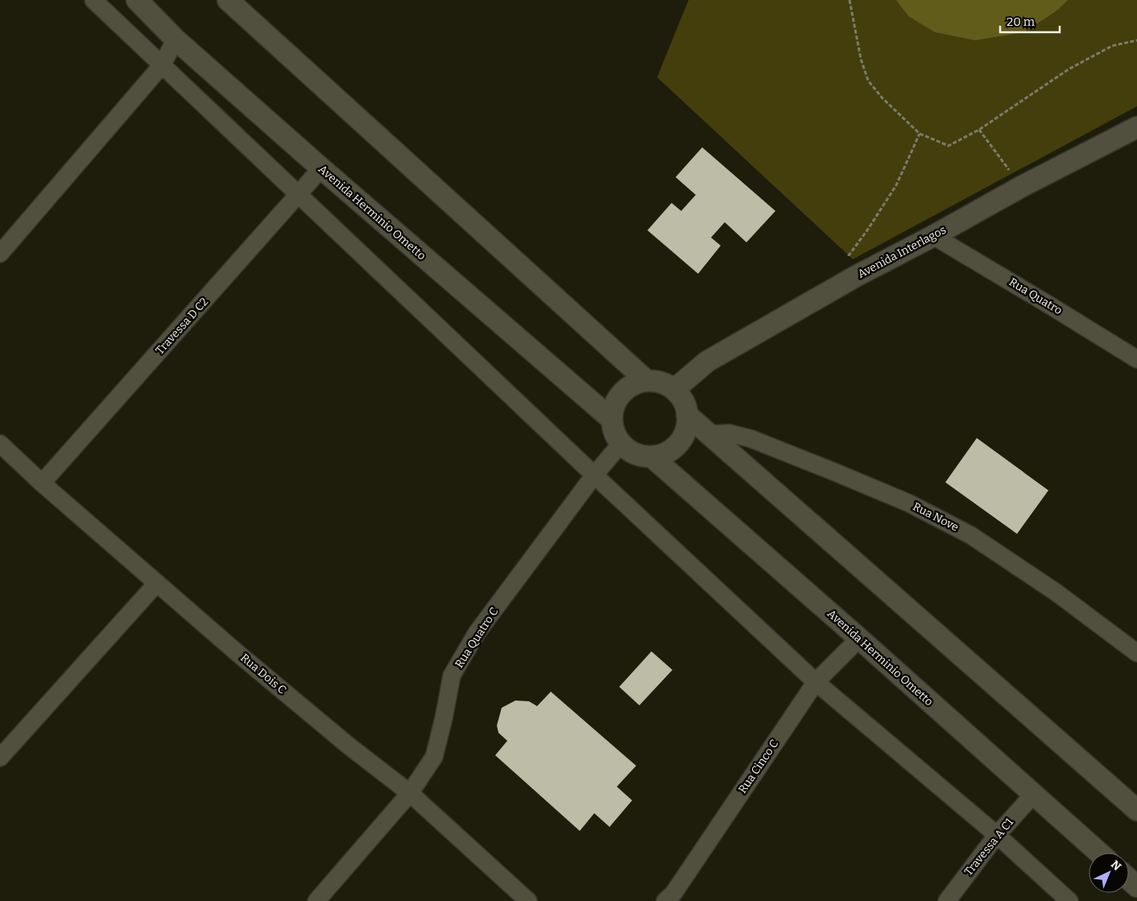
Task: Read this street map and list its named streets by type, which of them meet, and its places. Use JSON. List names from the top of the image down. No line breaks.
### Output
{"streets":{"street":["Avenida Herminio Ometto","Avenida Interlagos","Rua Quatro","Travessa D C2","Rua Nove","Rua Quatro C","Rua Dois C","Rua Cinco C","Travessa A C1"]},"crossings":[["Avenida Herminio Ometto","Avenida Interlagos"],["Avenida Herminio Ometto","Travessa D C2"],["Avenida Herminio Ometto","Rua Quatro C"],["Avenida Herminio Ometto","Rua Cinco C"],["Avenida Herminio Ometto","Travessa A C1"],["Avenida Interlagos","Rua Quatro"],["Avenida Interlagos","Rua Quatro C"],["Travessa D C2","Rua Dois C"],["Rua Quatro C","Rua Dois C"]],"scale_bar":"20 m","north":"top right"}
